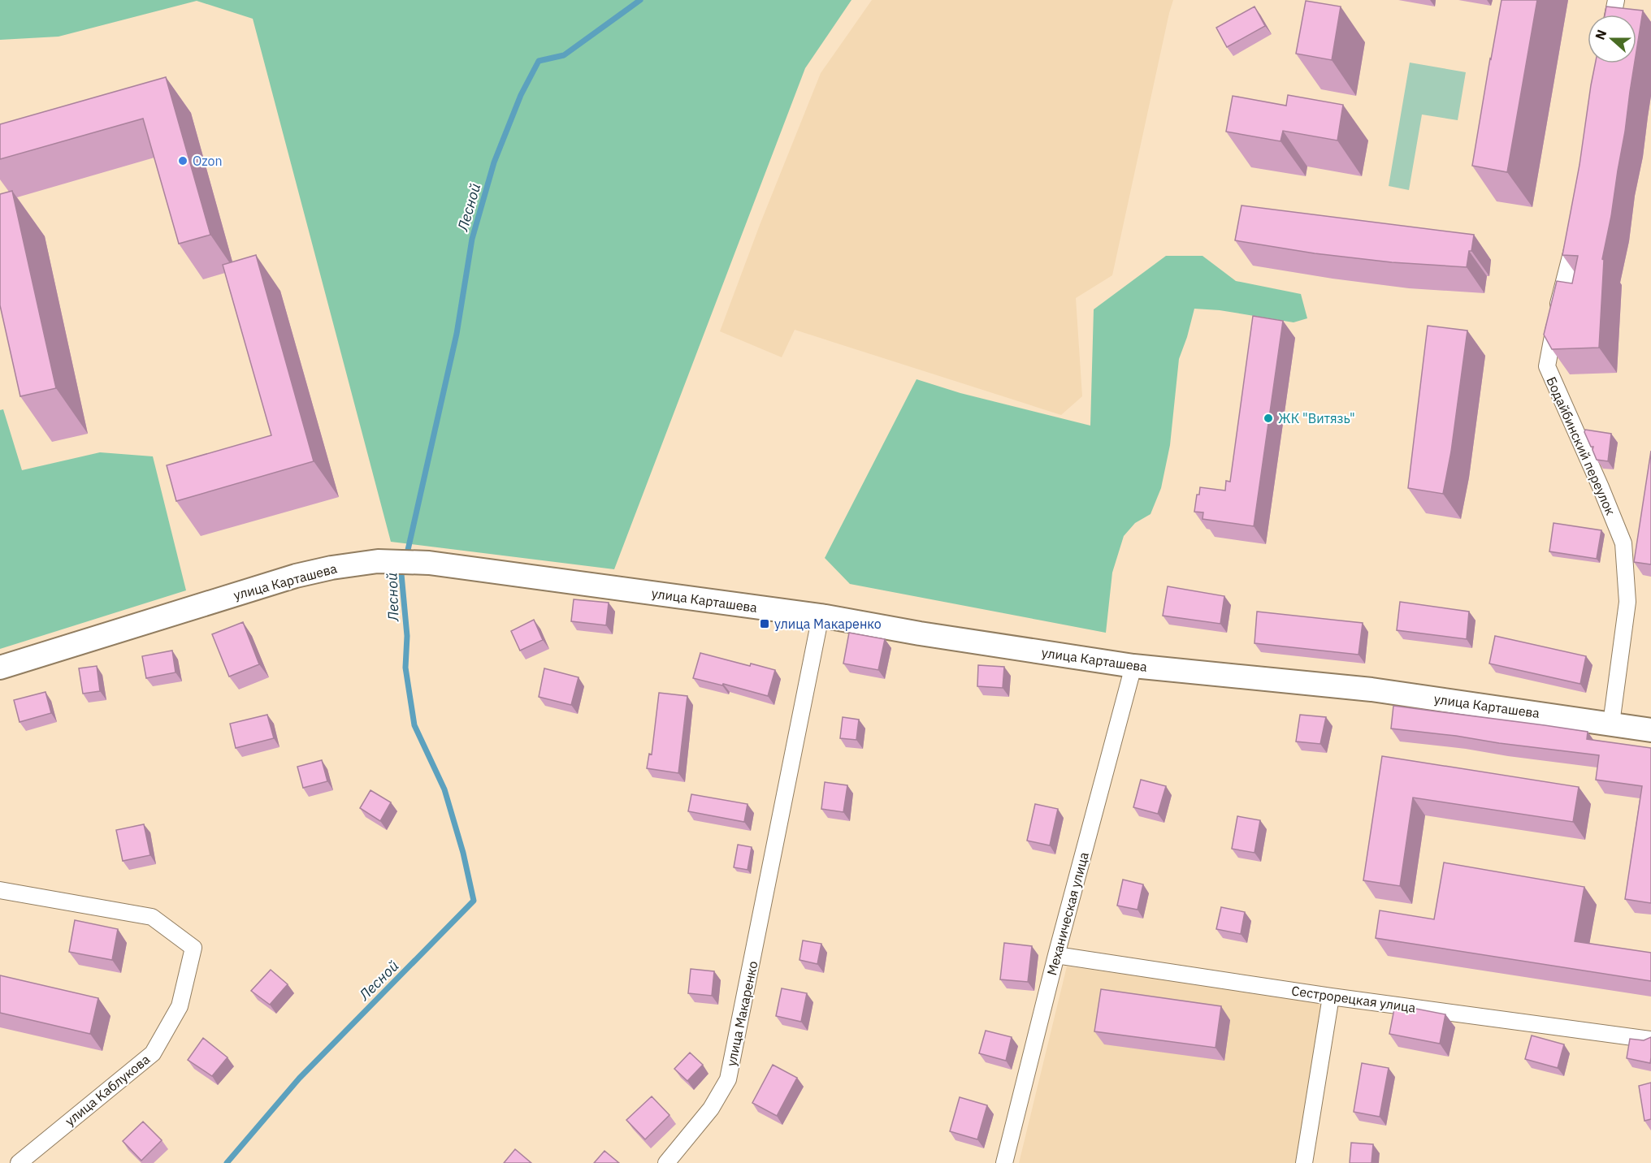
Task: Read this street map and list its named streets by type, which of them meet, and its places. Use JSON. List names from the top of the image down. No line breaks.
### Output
{"streets":{"main road":["улица Карташева"],"street":["Бодайбинский переулок","Механическая улица","Сестрорецкая улица","улица Макаренко","улица Каблукова"]},"crossings":[["Бодайбинский переулок","улица Карташева"],["улица Карташева","Механическая улица"],["улица Карташева","улица Макаренко"],["Механическая улица","Сестрорецкая улица"]],"water":["Лесной"],"places":{"other":["Ozon","ЖК \"Витязь\""],"transit":["улица Макаренко"]},"north":"left"}
